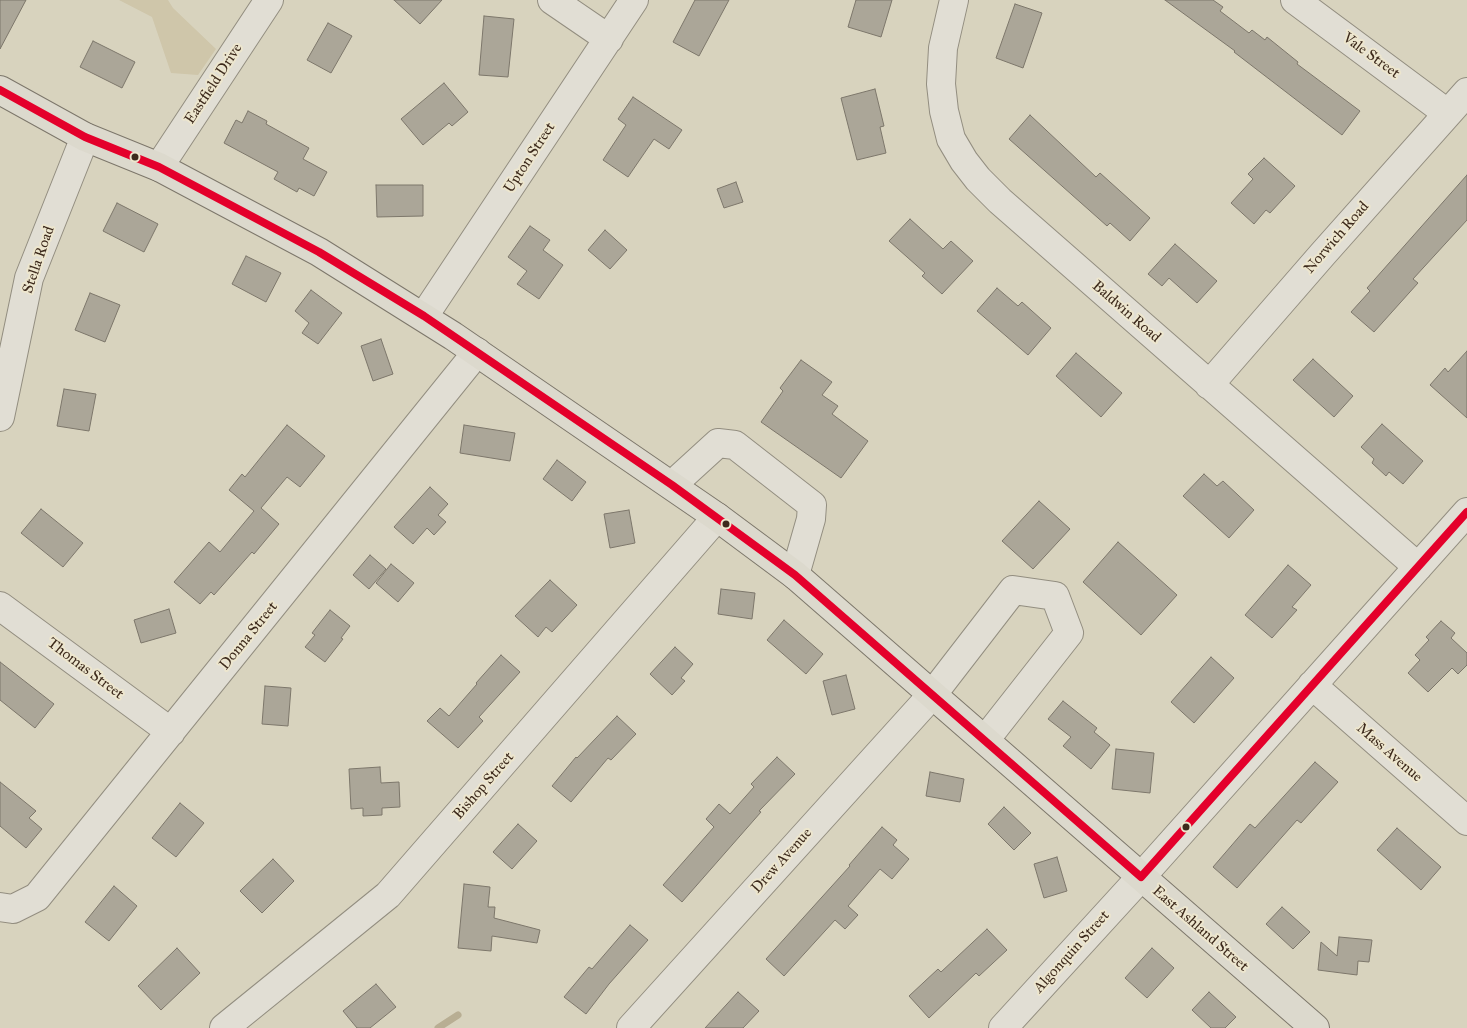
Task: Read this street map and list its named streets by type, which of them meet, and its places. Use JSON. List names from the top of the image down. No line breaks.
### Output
{"streets":{"main road":["East Ashland Street"],"street":["Vale Street","Eastfield Drive","Upton Street","Norwich Road","Stella Road","Baldwin Road","Donna Street","Thomas Street","Mass Avenue","Bishop Street","Drew Avenue","Algonquin Street"]},"crossings":[["Vale Street","Norwich Road"],["Eastfield Drive","East Ashland Street"],["Upton Street","East Ashland Street"],["Norwich Road","Baldwin Road"],["Stella Road","East Ashland Street"],["Baldwin Road","Algonquin Street"],["Donna Street","Thomas Street"],["Donna Street","East Ashland Street"],["Mass Avenue","Algonquin Street"],["Bishop Street","East Ashland Street"],["Drew Avenue","East Ashland Street"],["East Ashland Street","Algonquin Street"]]}
